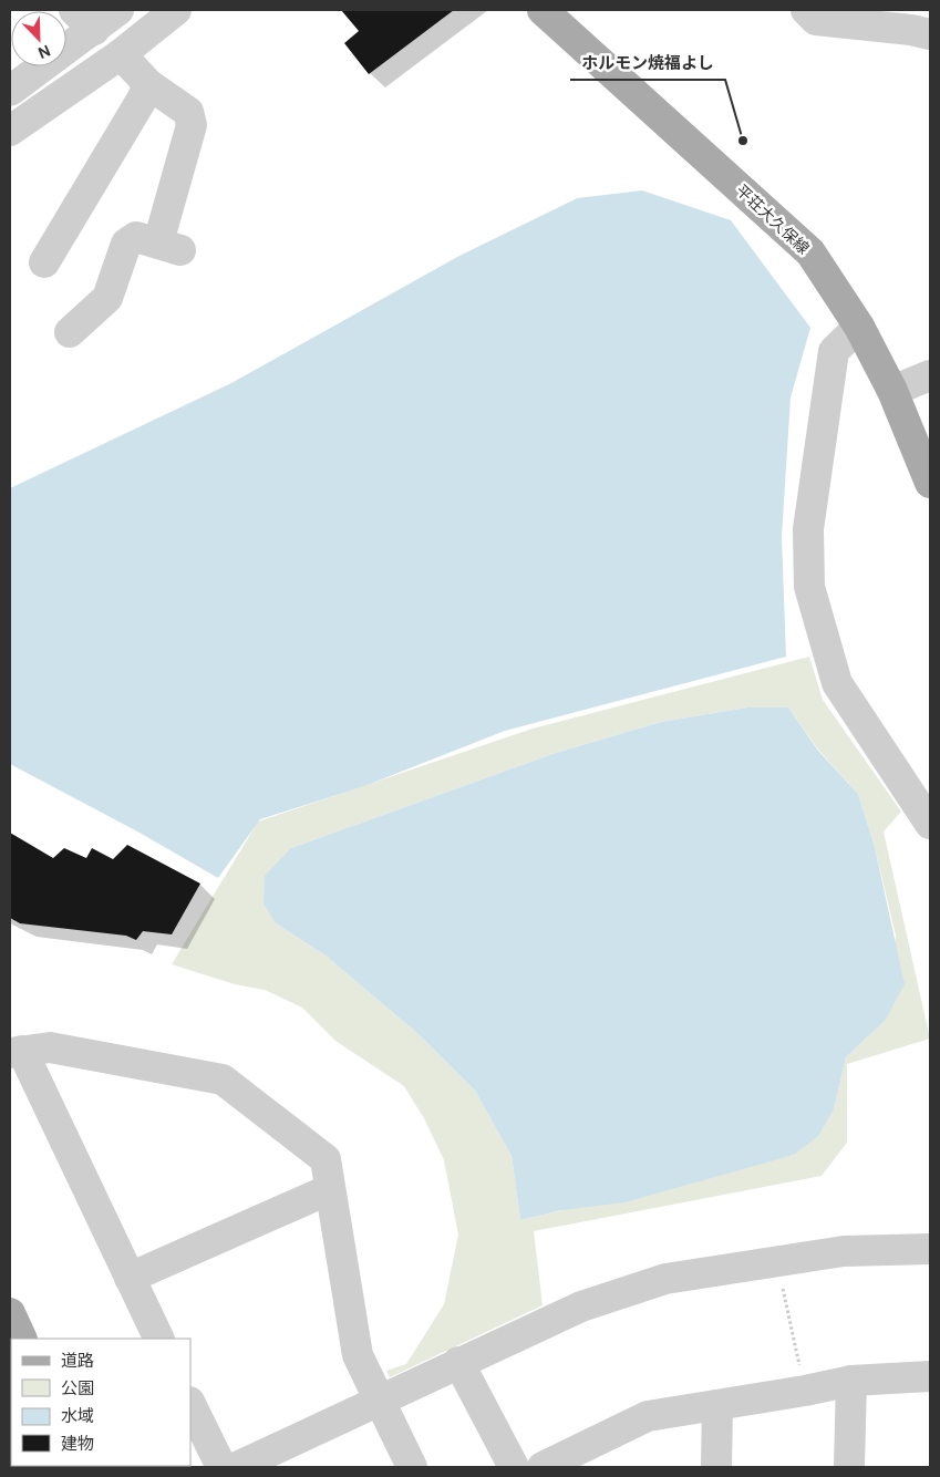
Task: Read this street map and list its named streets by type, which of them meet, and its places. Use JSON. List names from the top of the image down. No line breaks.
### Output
{"streets":{"main road":["平荘大久保線"]},"places":["ホルモン焼福よし"],"legend":["道路","公園","水域","建物"],"north":"bottom right"}
